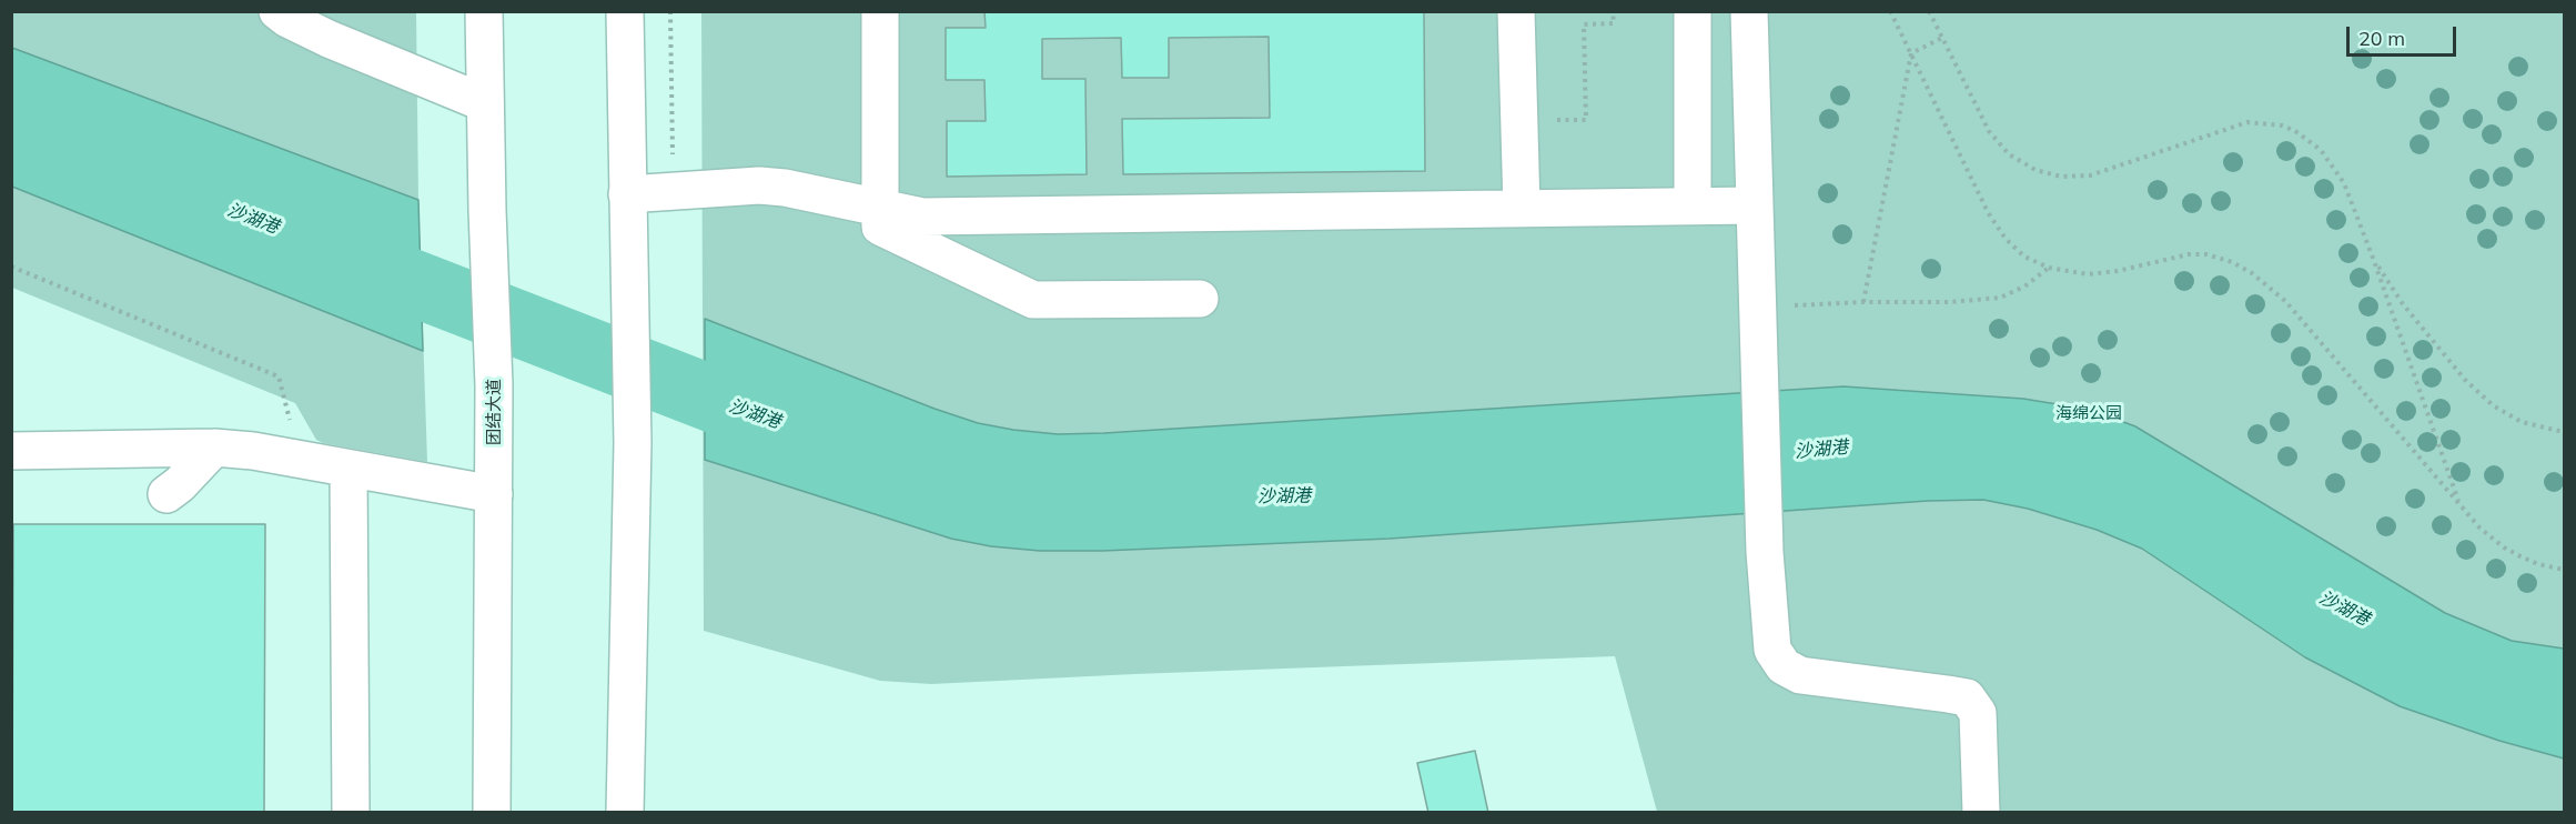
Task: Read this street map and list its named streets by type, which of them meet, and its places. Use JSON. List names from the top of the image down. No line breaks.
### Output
{"streets":{"main road":["团结大道"]},"water":["沙湖港"],"parks":["海绵公园"],"scale_bar":"20 m"}
